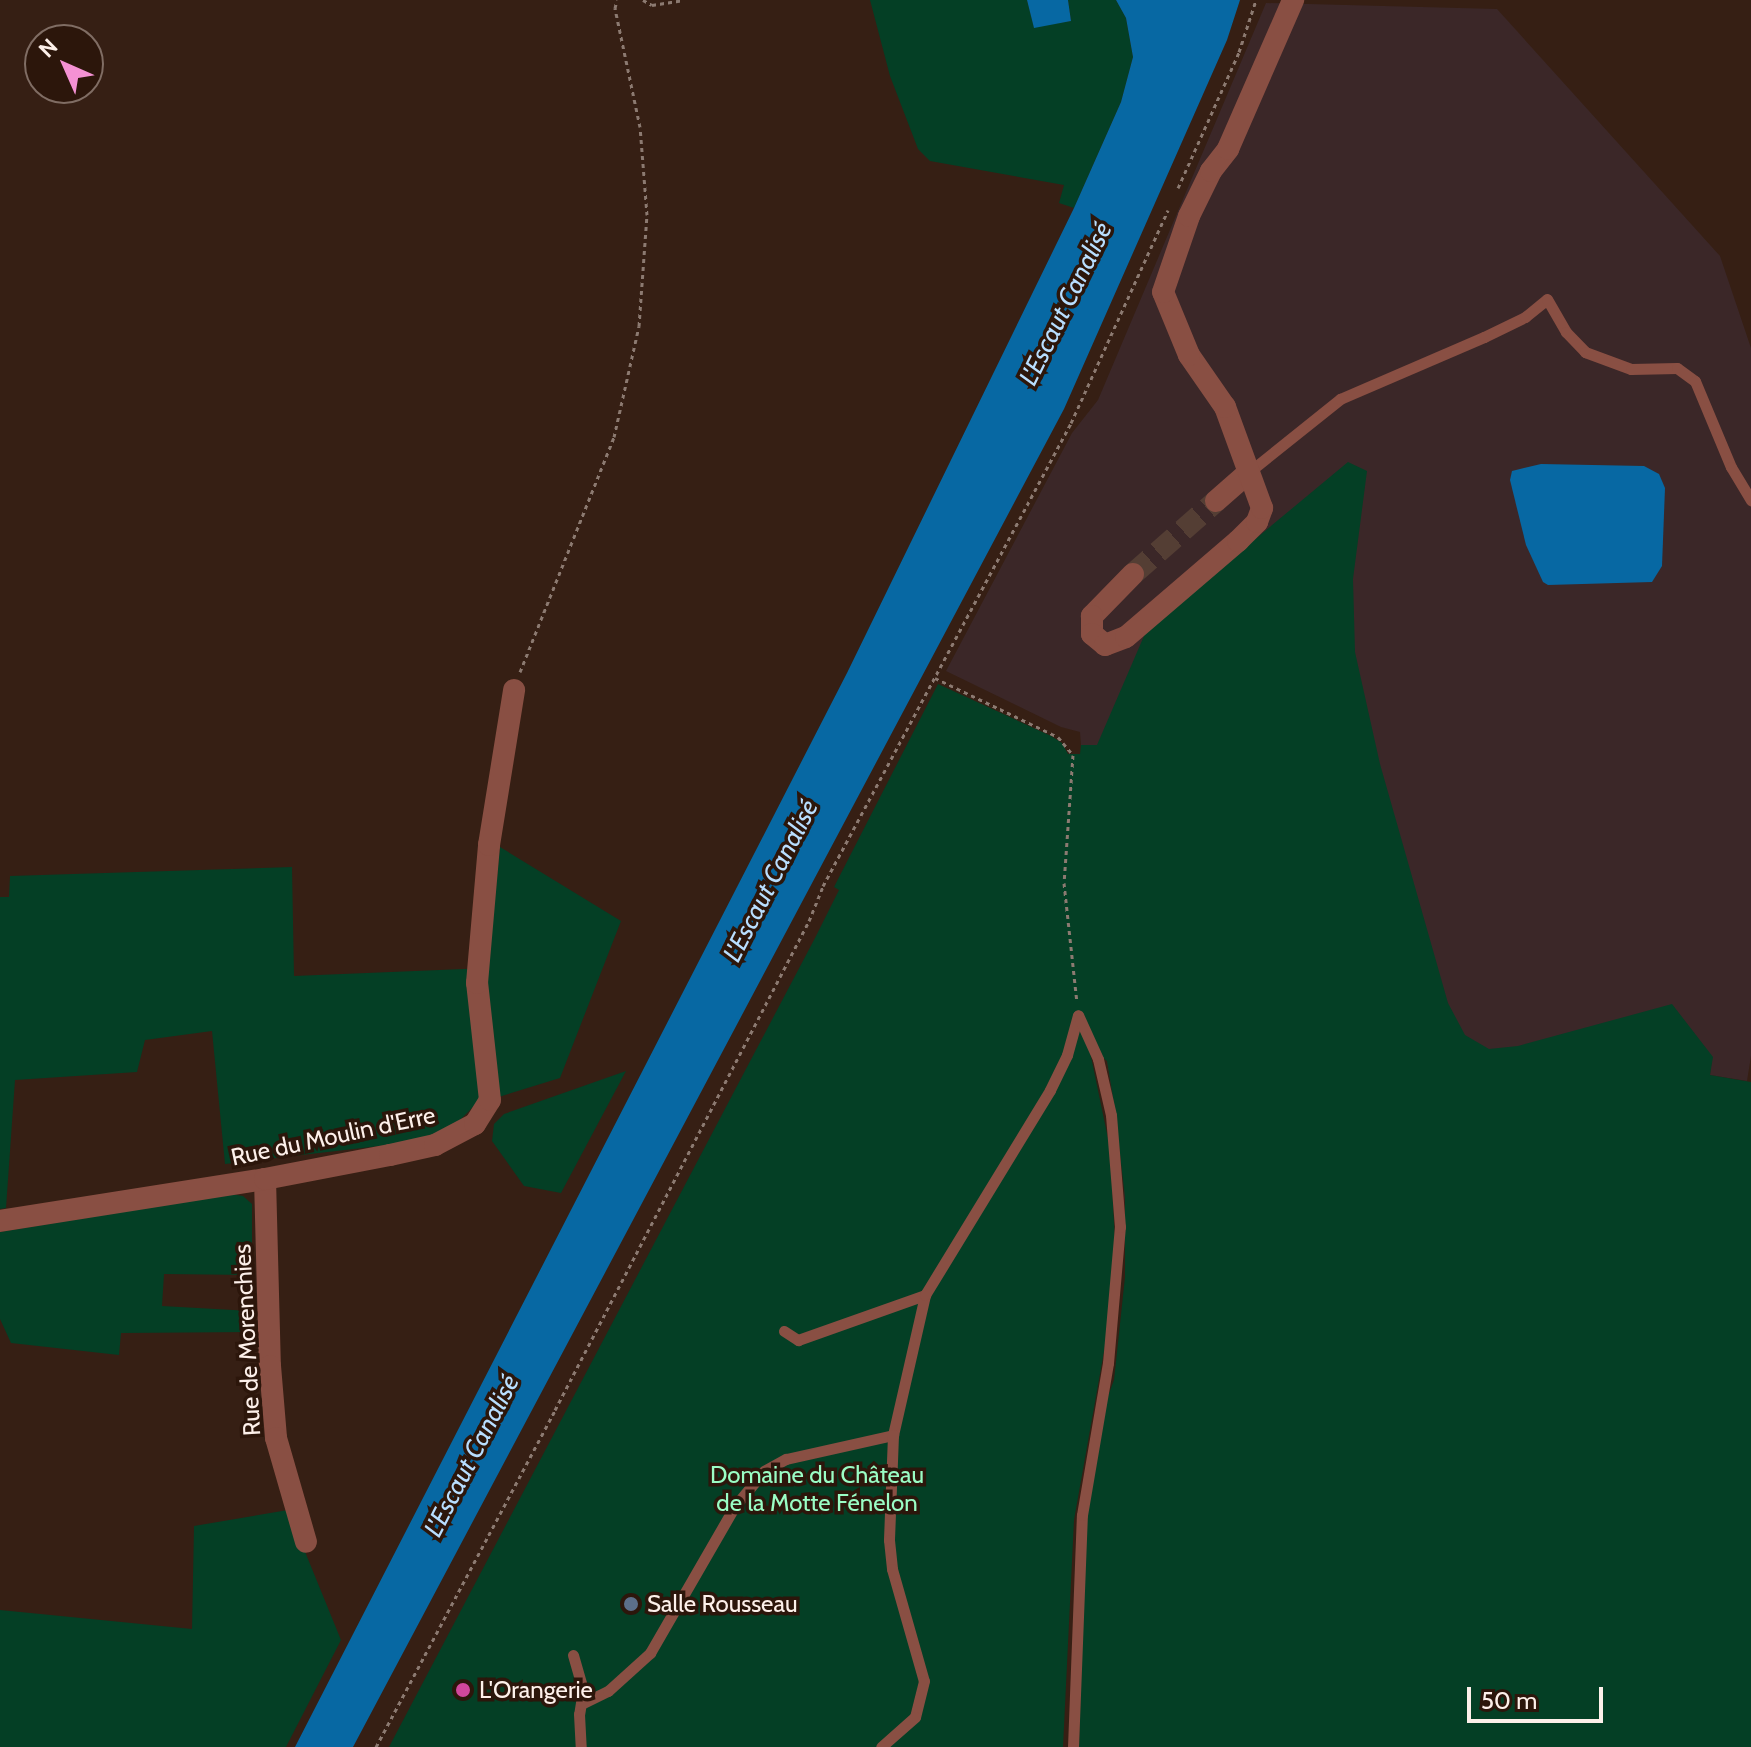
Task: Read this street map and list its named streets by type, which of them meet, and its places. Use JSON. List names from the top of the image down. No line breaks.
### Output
{"streets":{"street":["Rue du Moulin d'Erre","Rue de Morenchies"]},"crossings":[["Rue du Moulin d'Erre","Rue de Morenchies"]],"water":["L'Escaut Canalisé"],"parks":["Domaine du Château de la Motte Fénelon"],"places":["Salle Rousseau","L'Orangerie"],"scale_bar":"50 m","north":"top left"}
